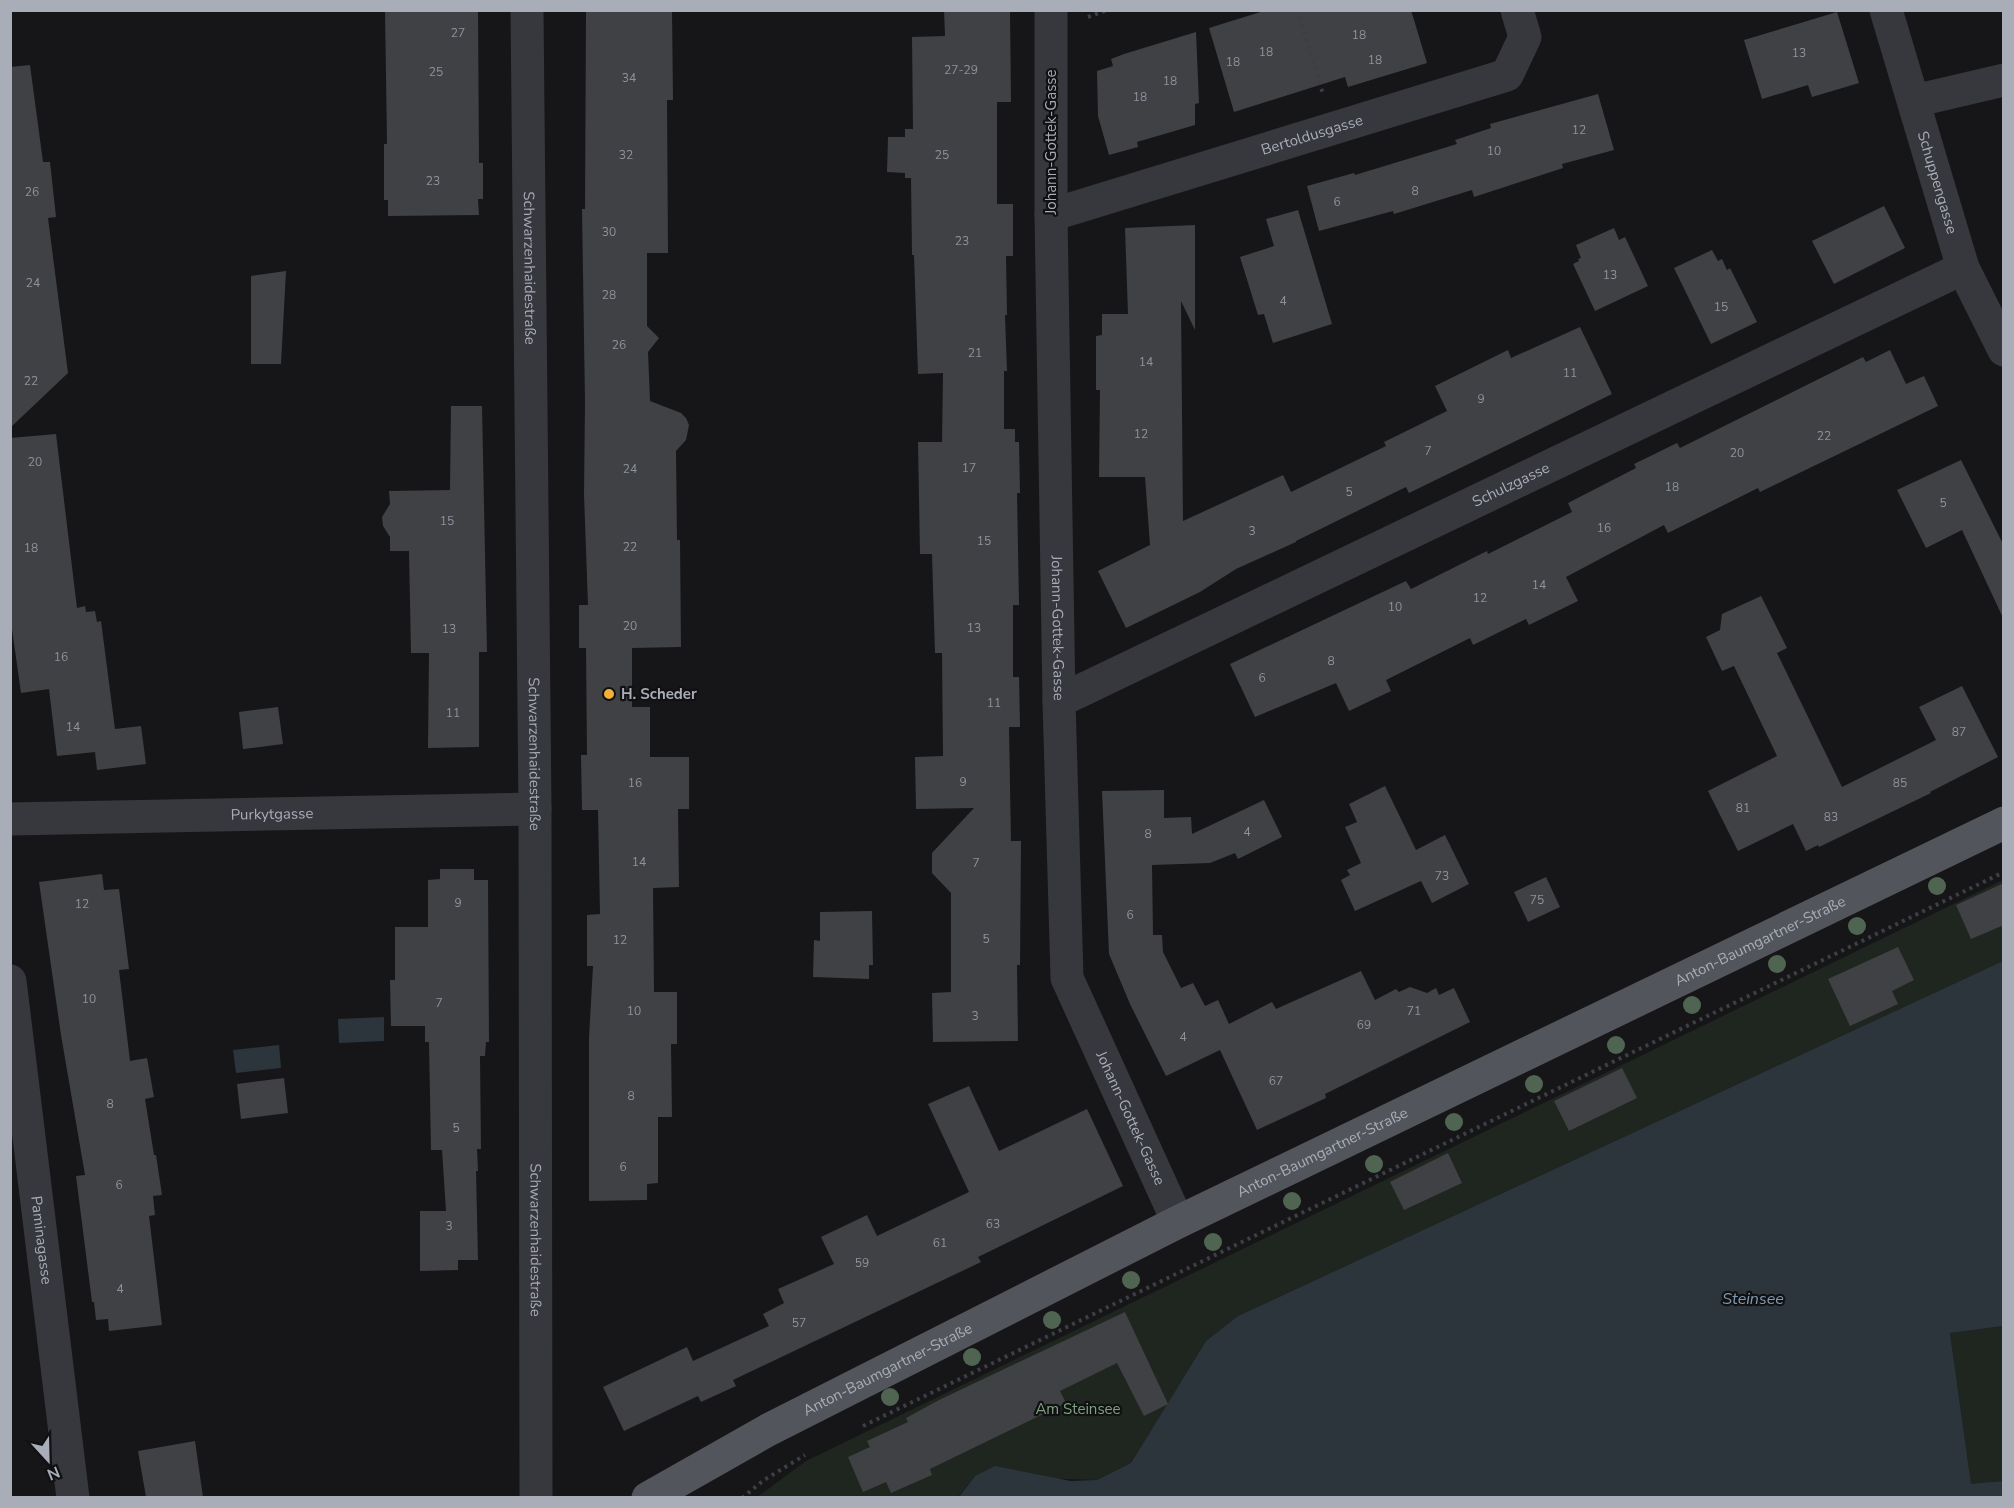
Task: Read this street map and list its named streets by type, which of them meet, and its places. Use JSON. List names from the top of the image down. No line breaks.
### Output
{"streets":{"main road":["Anton-Baumgartner-Straße"],"street":["Bertoldusgasse","Johann-Gottek-Gasse","Schuppengasse","Schwarzenhaidestraße","Schulzgasse","Purkytgasse","Paminagasse"]},"crossings":[["Bertoldusgasse","Johann-Gottek-Gasse"],["Johann-Gottek-Gasse","Schulzgasse"],["Johann-Gottek-Gasse","Anton-Baumgartner-Straße"],["Schuppengasse","Schulzgasse"],["Schwarzenhaidestraße","Purkytgasse"]],"water":["Steinsee"],"parks":["Am Steinsee"],"places":["H. Scheder"],"house_numbers":["27","18","18","13","18","18","27-29","25","34","18","18","12","10","32","25","23","8","26","6","30","23","13","24","28","4","15","26","21","14","11","22","9","12","22","7","20","20","17","24","18","5","5","15","16","3","15","22","18","14","12","10","20","13","13","16","8","6","11","11","14","87","9","16","85","81","83","4","8","14","7","73","75","9","12","6","5","12","10","7","10","71","3","69","4","67","8","8","5","6","6","63","3","61","59","4","57"],"north":"bottom"}
